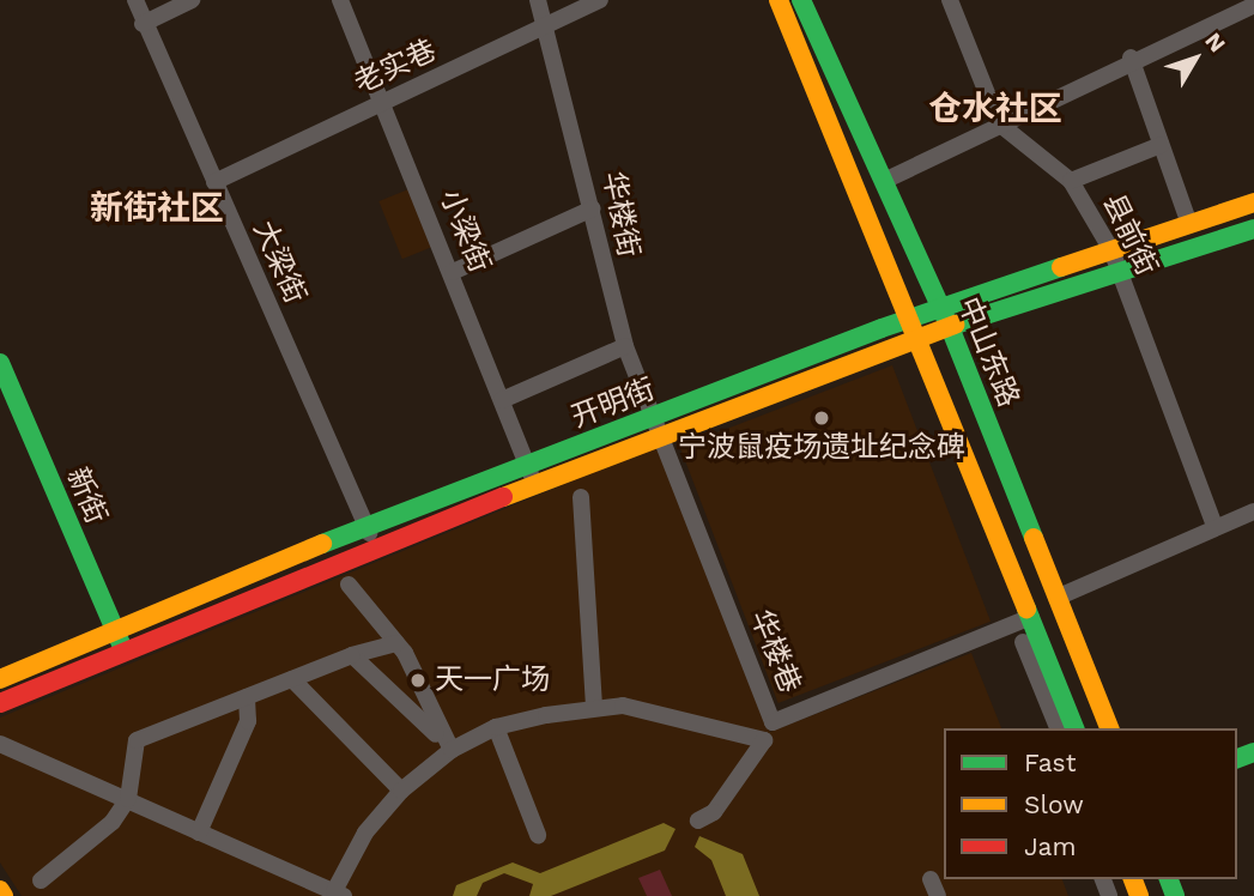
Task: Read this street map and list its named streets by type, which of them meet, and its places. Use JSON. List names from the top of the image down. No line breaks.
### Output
{"streets":{"street":["老实巷","华楼街","小梁街","县前街","大梁街","中山东路","开明街","新街","华楼巷"]},"crossings":[["老实巷","华楼街"],["老实巷","小梁街"],["老实巷","大梁街"],["华楼街","开明街"],["华楼街","华楼巷"],["小梁街","开明街"],["县前街","开明街"],["大梁街","开明街"],["中山东路","开明街"],["中山东路","华楼巷"],["开明街","新街"],["开明街","华楼巷"]],"districts":["仓水社区","新街社区"],"places":["宁波鼠疫场遗址纪念碑","天一广场"],"legend":["Fast","Slow","Jam"],"north":"top right"}
